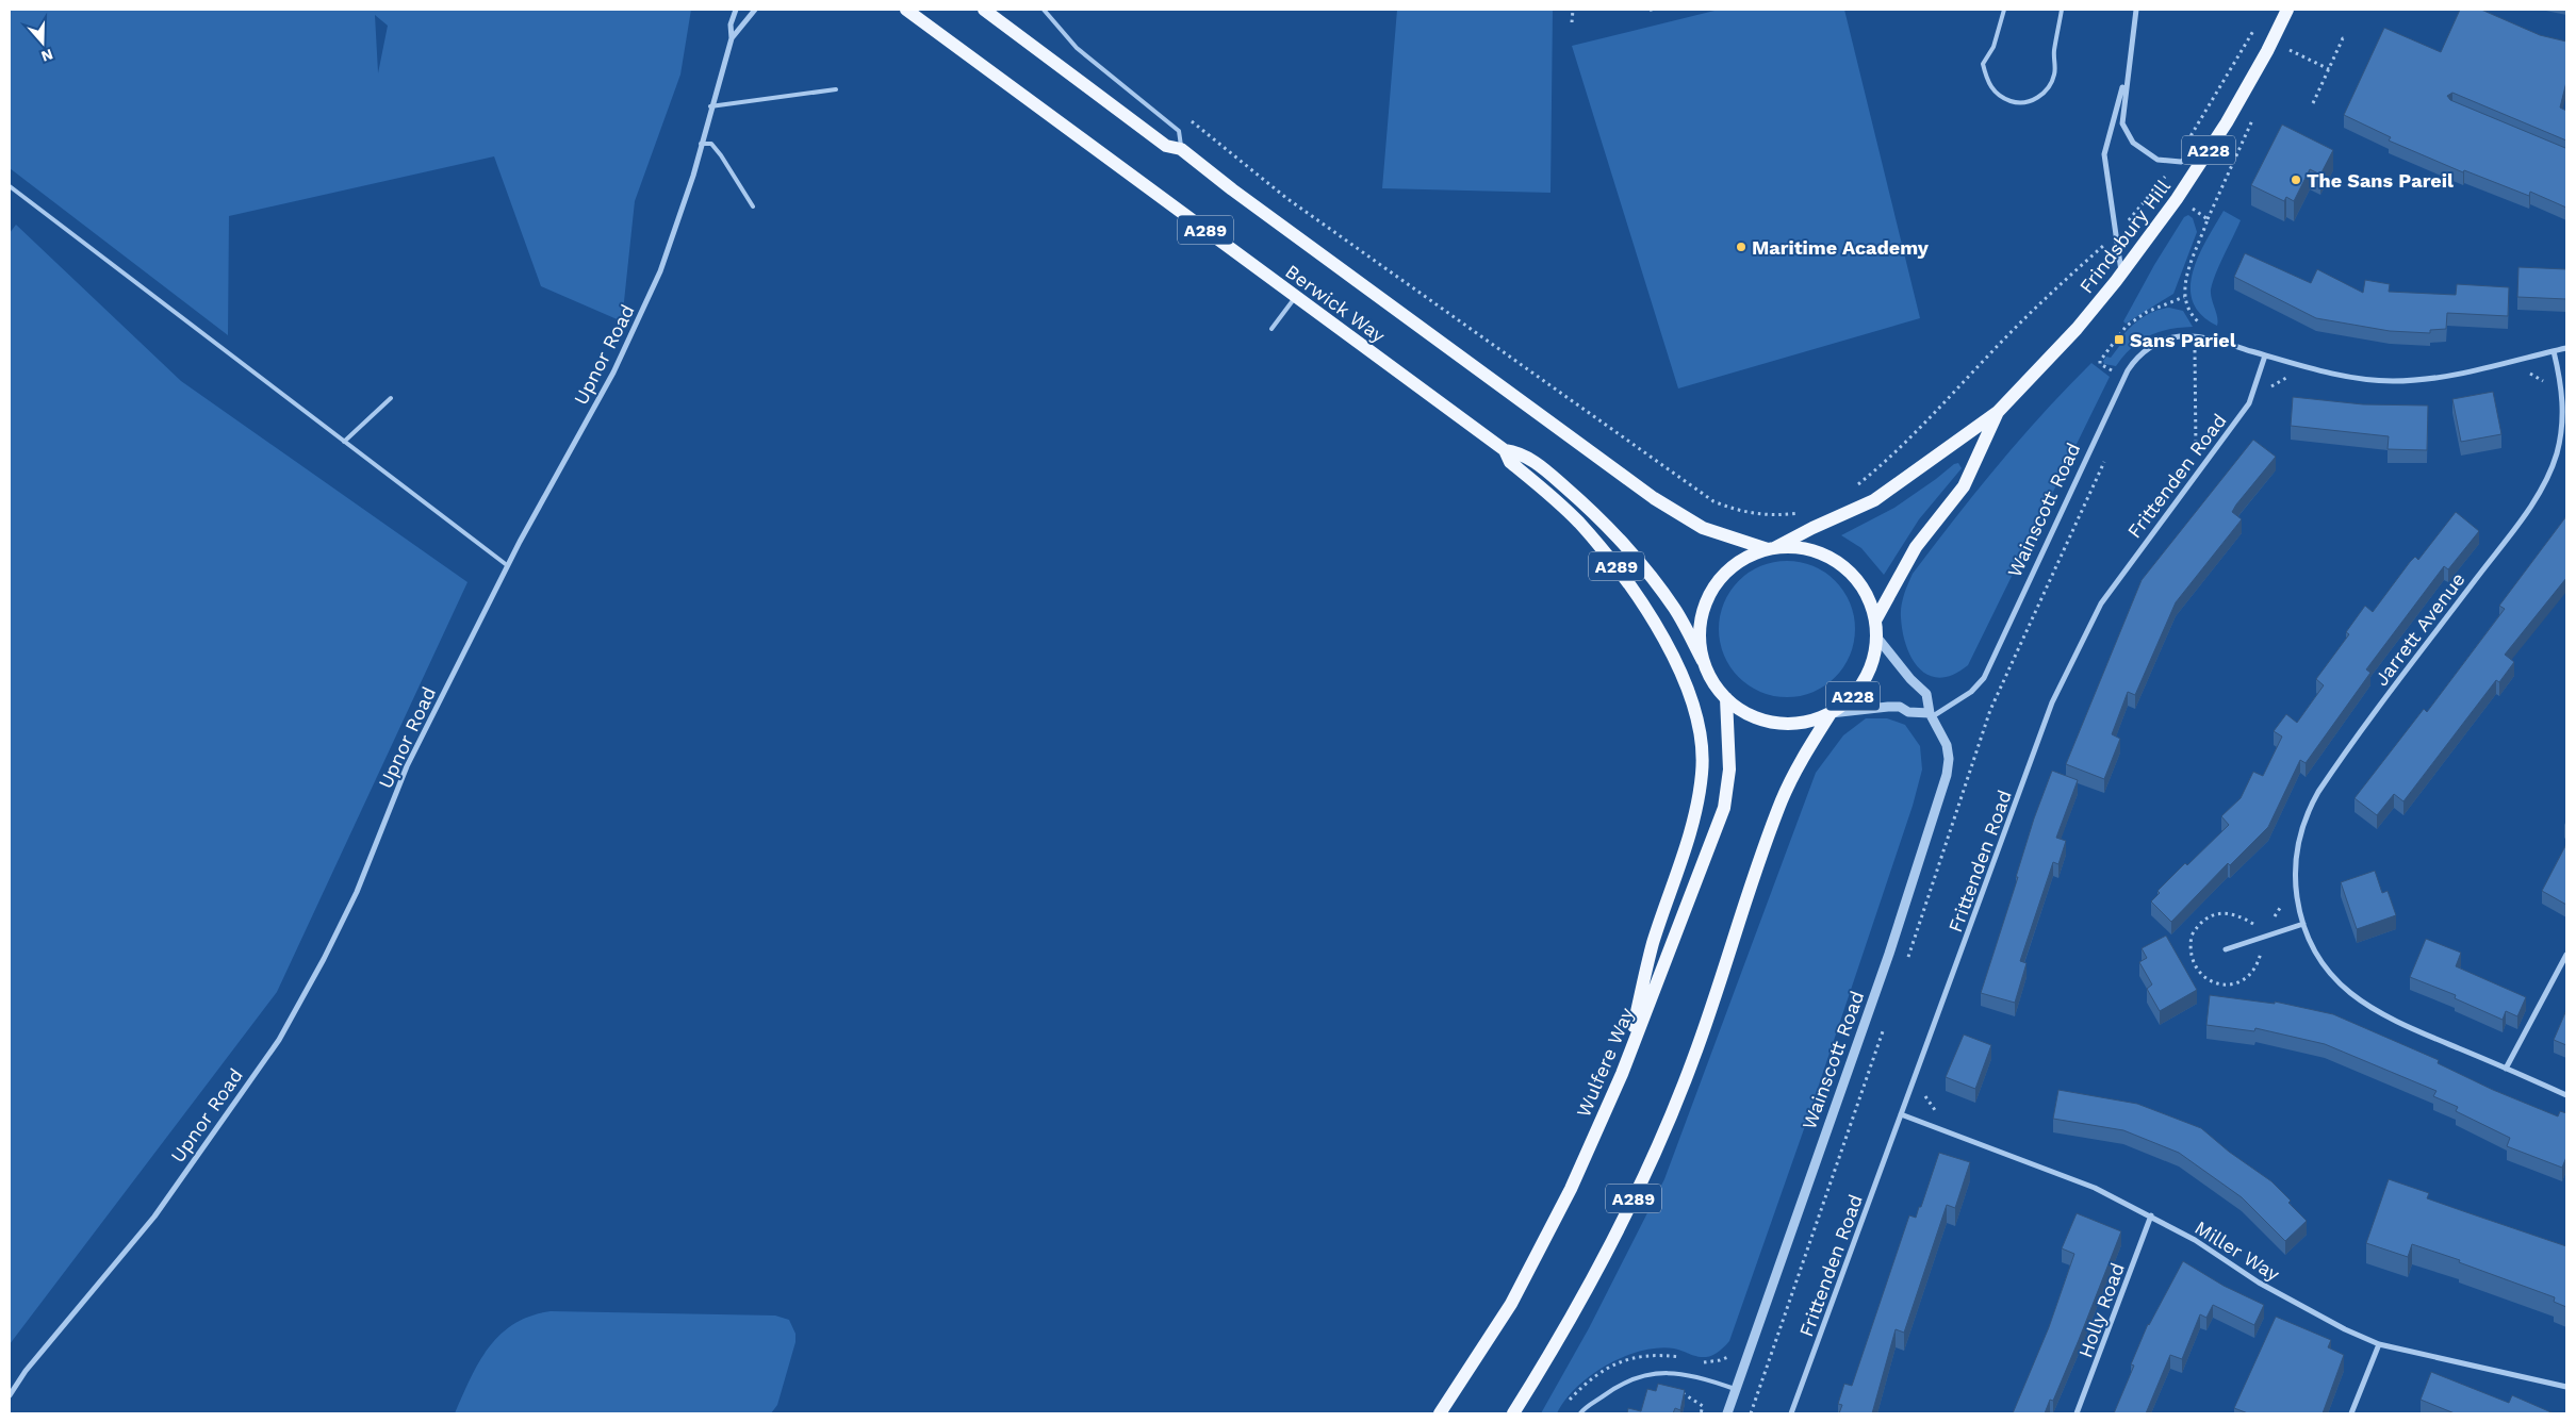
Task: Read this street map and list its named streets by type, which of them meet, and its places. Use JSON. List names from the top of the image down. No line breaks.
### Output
{"streets":{"main road":["A228","A289","Frindsbury Hill","Berwick Way","Wulfere Way"],"street":["Upnor Road","Frittenden Road","Wainscott Road","Jarrett Avenue","Miller Way","Holly Road"]},"crossings":[["A228","A289"],["A228","Frindsbury Hill"],["A228","Berwick Way"],["A228","Wainscott Road"],["A228","Wulfere Way"],["A289","Frindsbury Hill"],["A289","Berwick Way"],["A289","Wainscott Road"],["A289","Wulfere Way"],["Frindsbury Hill","Berwick Way"],["Frindsbury Hill","Wainscott Road"],["Frindsbury Hill","Wulfere Way"],["Berwick Way","Wainscott Road"],["Berwick Way","Wulfere Way"],["Frittenden Road","Wainscott Road"],["Frittenden Road","Miller Way"],["Wainscott Road","Jarrett Avenue"],["Wainscott Road","Wulfere Way"],["Miller Way","Holly Road"]],"places":{"other":["The Sans Pareil","Maritime Academy"],"transit":["Sans Pariel"]},"north":"bottom"}
